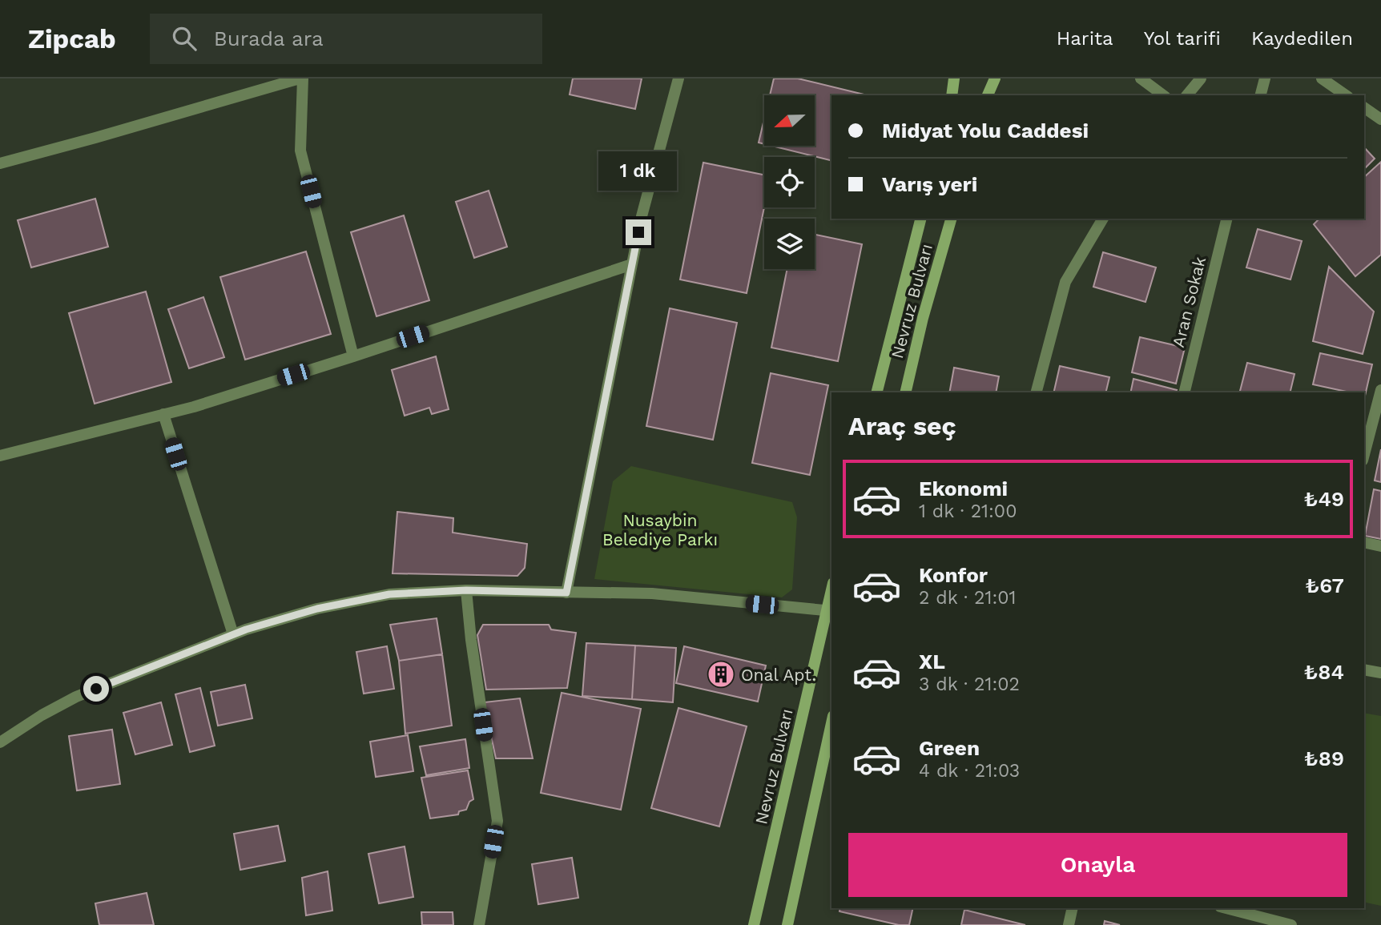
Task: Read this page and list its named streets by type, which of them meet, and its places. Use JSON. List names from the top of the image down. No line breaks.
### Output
{"streets":{"main road":["Nevruz Bulvarı"],"street":["Aran Sokak"]},"parks":["Nusaybin Belediye Parkı"],"places":{"building":["Onal Apt."]},"north":"left","page":{"header":"Zipcab","search":"Burada ara","nav":["Harita","Yol tarifi","Kaydedilen"],"banner":["Midyat Yolu Caddesi","Varış yeri"],"bubble":"1 dk","heading":"Araç seç","list":[{"name":"Ekonomi","note":"1 dk · 21:00","value":"₺49"},{"name":"Konfor","note":"2 dk · 21:01","value":"₺67"},{"name":"XL","note":"3 dk · 21:02","value":"₺84"},{"name":"Green","note":"4 dk · 21:03","value":"₺89"}],"buttons":"Onayla"}}
